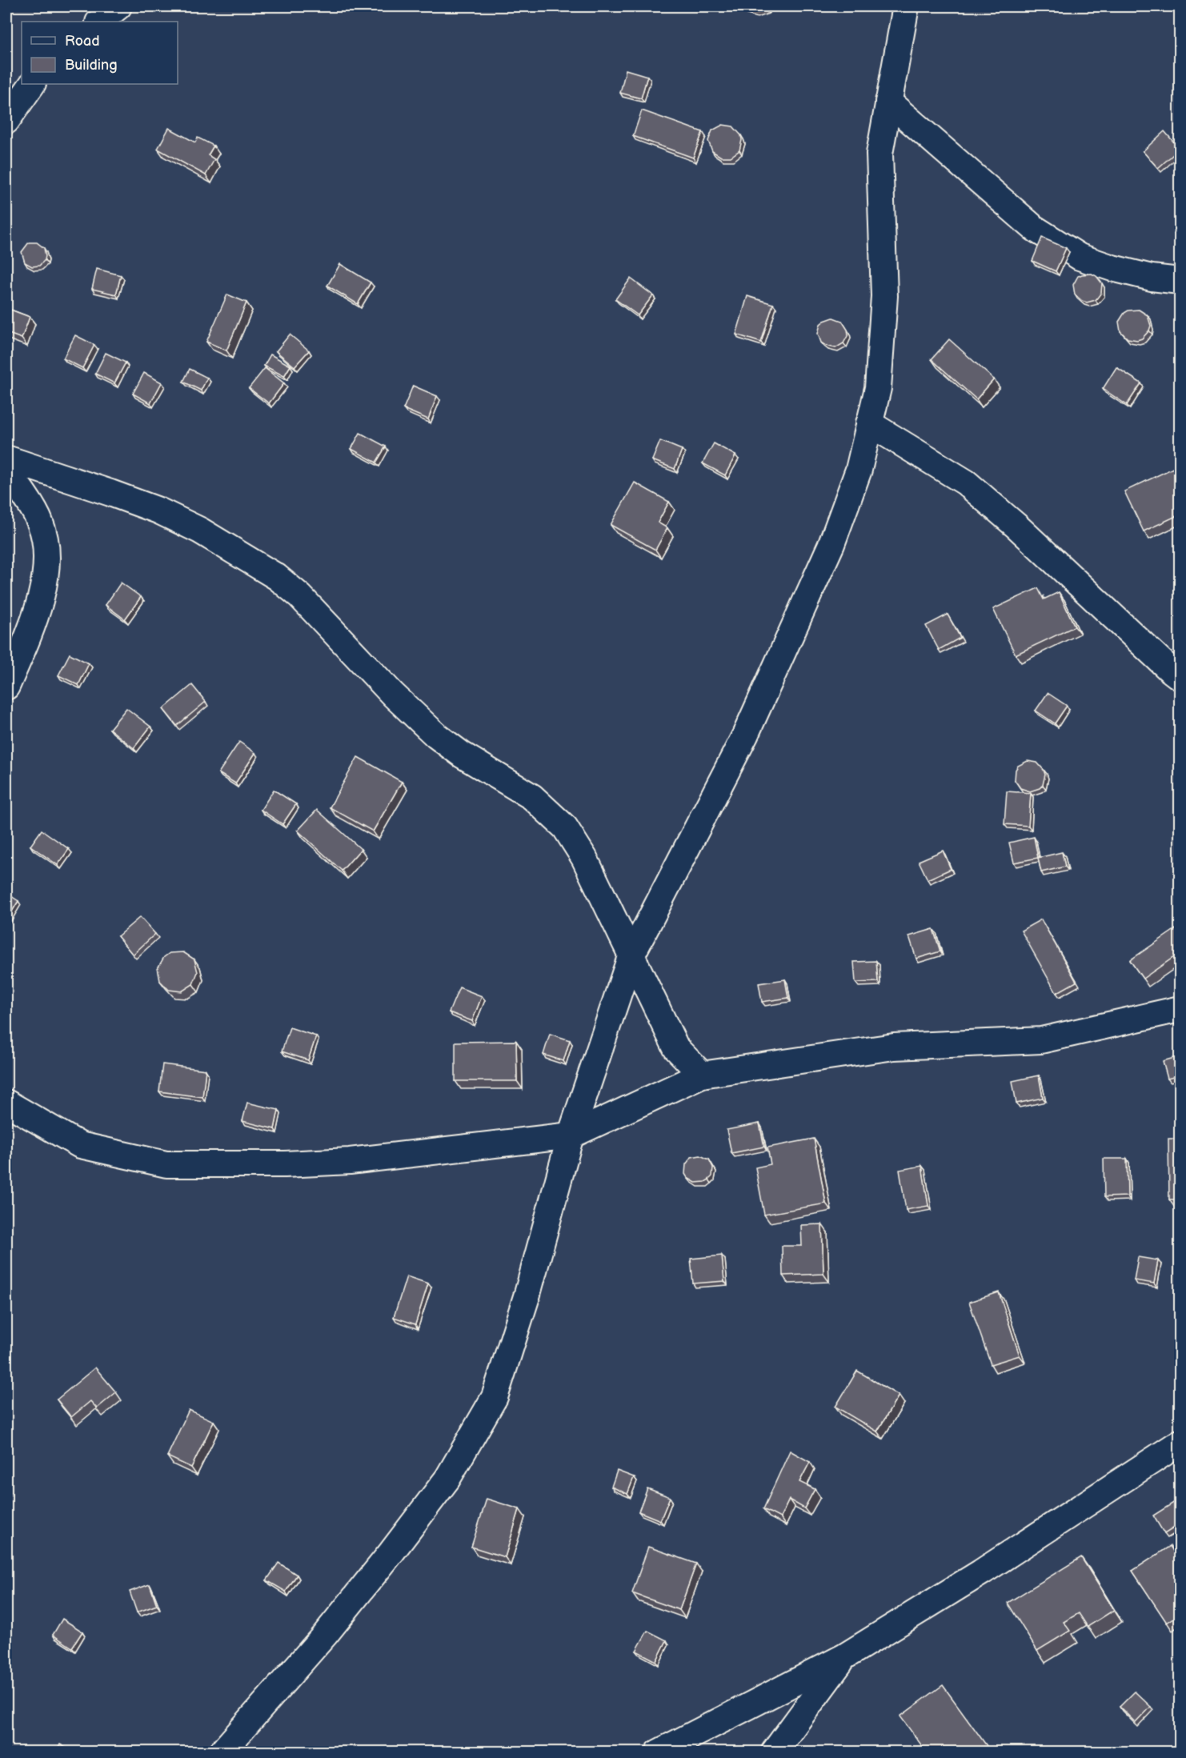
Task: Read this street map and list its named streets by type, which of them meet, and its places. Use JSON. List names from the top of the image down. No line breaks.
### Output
{"legend":["Road","Building"]}
